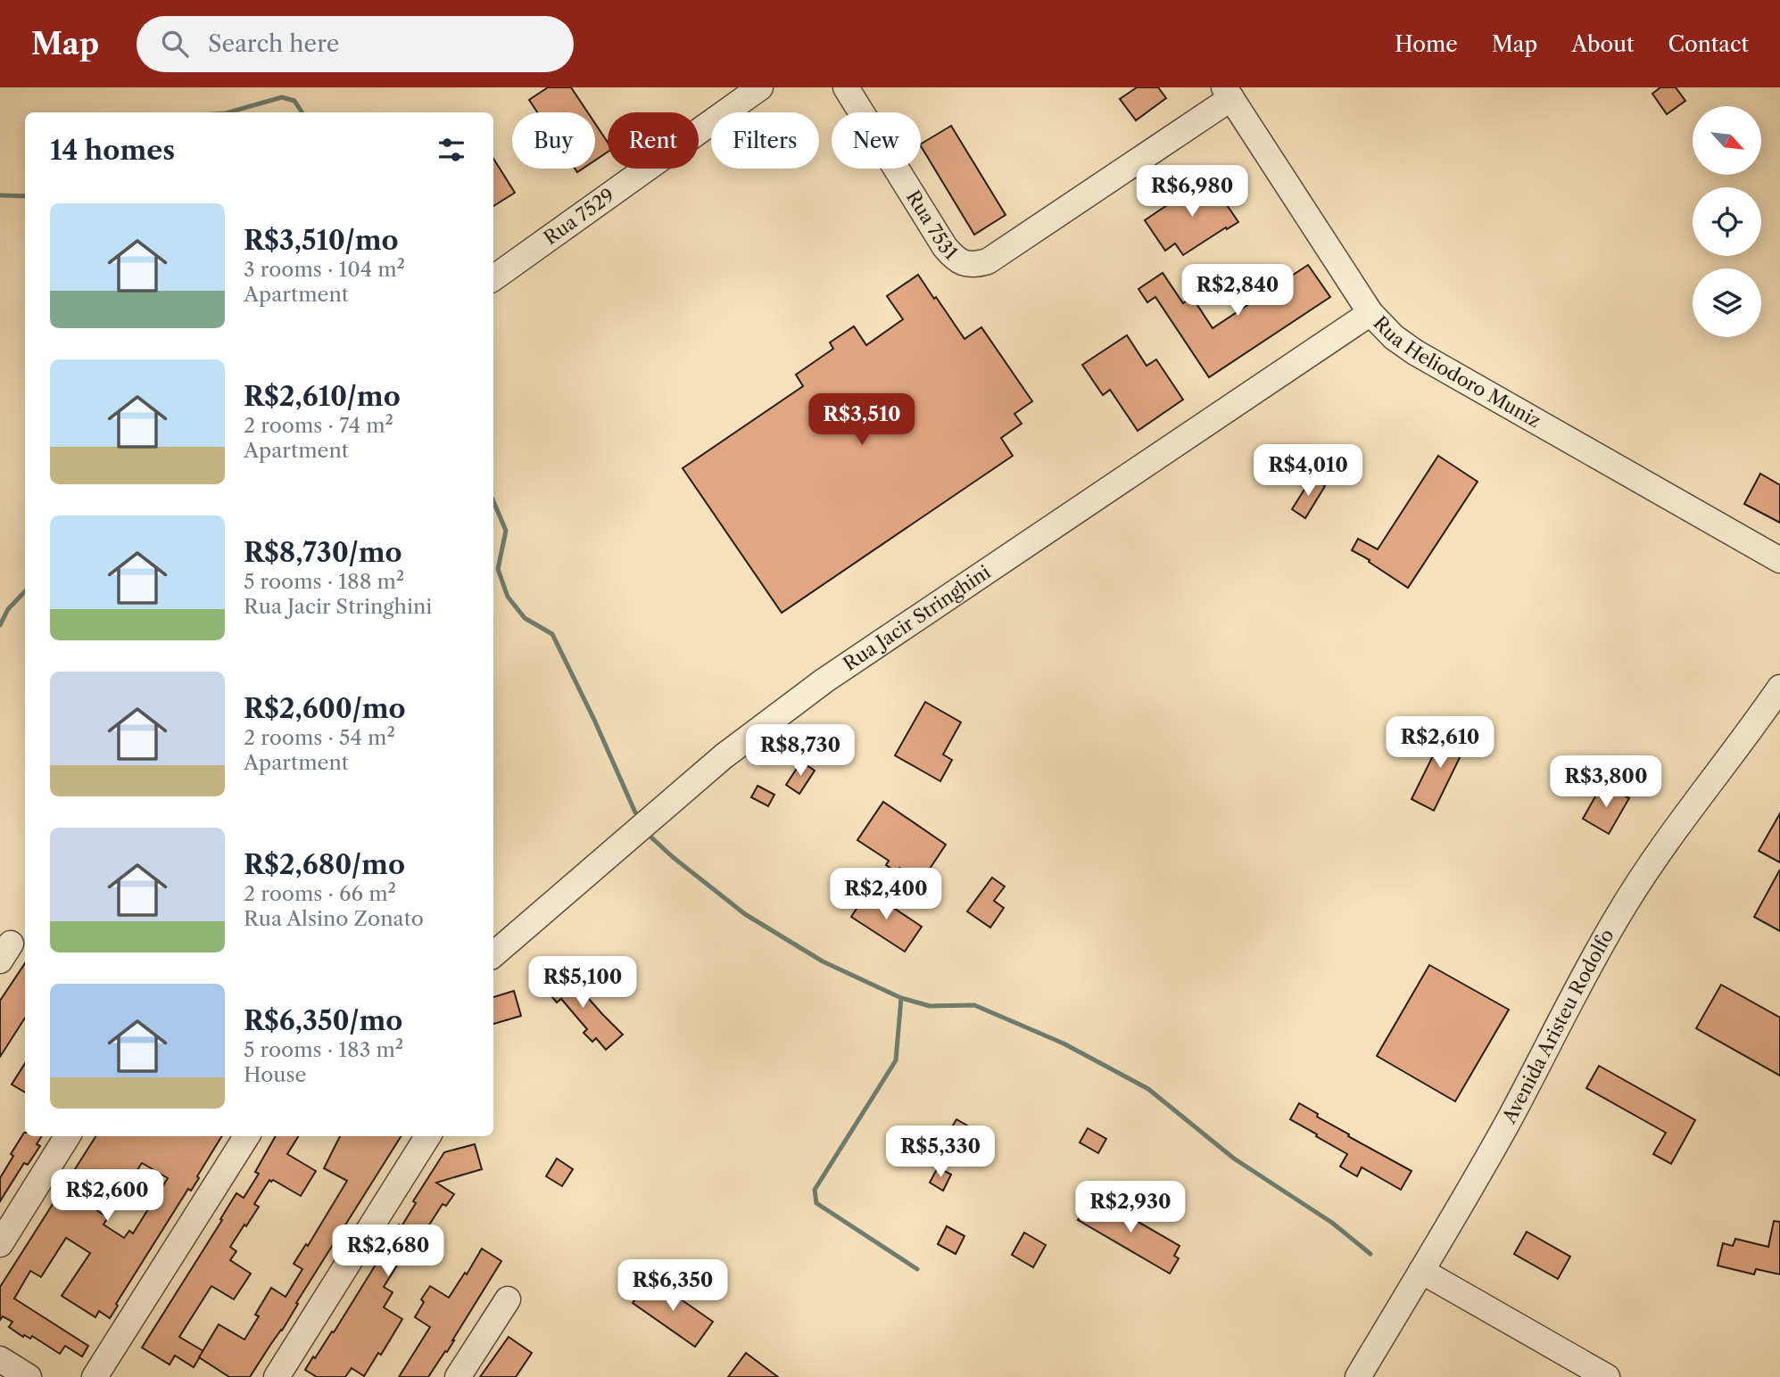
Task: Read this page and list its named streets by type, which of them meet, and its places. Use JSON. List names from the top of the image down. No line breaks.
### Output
{"streets":{"street":["Rua 7529","Rua 7531","Rua Heliodoro Muniz","Rua Jacir Stringhini","Avenida Aristeu Rodolfo"]},"crossings":[["Rua 7531","Rua Heliodoro Muniz"],["Rua Heliodoro Muniz","Rua Jacir Stringhini"]],"north":"bottom right","page":{"header":"Map","search":"Search here","nav":["Home","Map","About","Contact"],"chip":["Buy","Rent","Filters","New"],"heading":"14 homes","price":["R$6,980","R$2,840","R$3,510","R$4,010","R$2,610","R$8,730","R$3,800","R$2,400","R$5,100","R$5,330","R$2,600","R$2,930","R$2,680","R$6,350"],"list":[{"name":"R$3,510/mo","note":"3 rooms · 104 m² · Apartment"},{"name":"R$2,610/mo","note":"2 rooms · 74 m² · Apartment"},{"name":"R$8,730/mo","note":"5 rooms · 188 m² · Rua Jacir Stringhini"},{"name":"R$2,600/mo","note":"2 rooms · 54 m² · Apartment"},{"name":"R$2,680/mo","note":"2 rooms · 66 m² · Rua Alsino Zonato"},{"name":"R$6,350/mo","note":"5 rooms · 183 m² · House"}]}}
